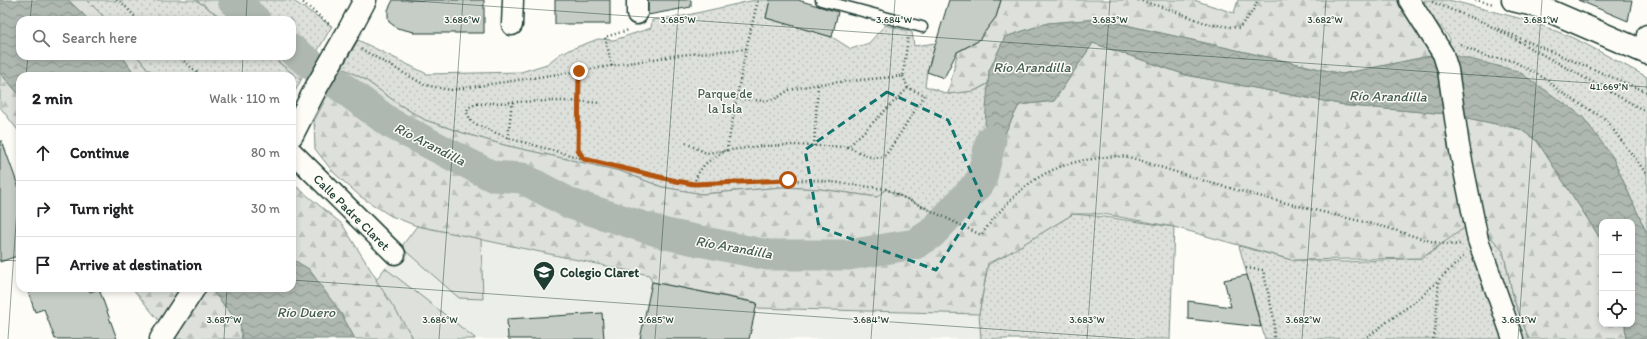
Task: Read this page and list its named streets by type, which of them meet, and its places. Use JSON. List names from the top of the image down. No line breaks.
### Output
{"streets":{"street":["Calle Padre Claret"]},"water":["Río Arandilla","Río Duero"],"parks":["Parque de la Isla"],"places":{"school or university":["Colegio Claret"]},"page":{"search":"Search here","heading":["2 min","Walk · 110 m"],"list":[["Continue","80 m"],["Turn right","30 m"],"Arrive at destination"],"map_buttons":["+","−"]},"coordinates":["3.686°W","3.685°W","3.684°W","3.683°W","3.682°W","3.681°W","41.669°N","3.687°W"]}
